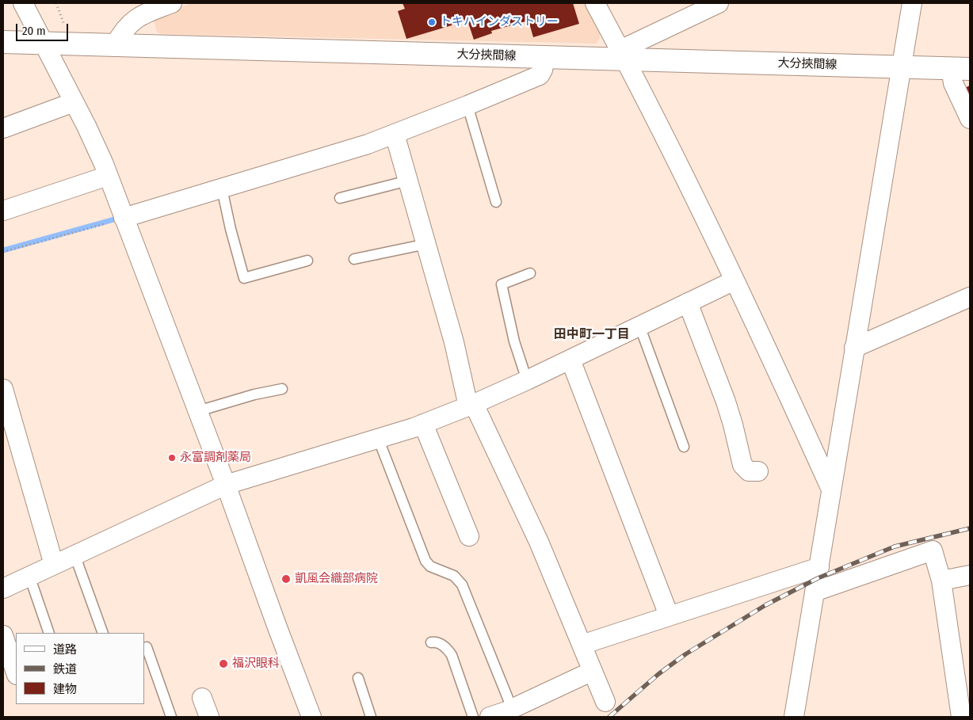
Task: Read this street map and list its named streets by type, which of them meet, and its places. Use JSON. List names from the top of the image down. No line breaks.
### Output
{"streets":{"main road":["大分挾間線"]},"districts":["田中町一丁目"],"places":["トキハインダストリー","永富調剤薬局","凱風会織部病院","福沢眼科"],"legend":["道路","鉄道","建物"],"scale_bar":"20 m"}
